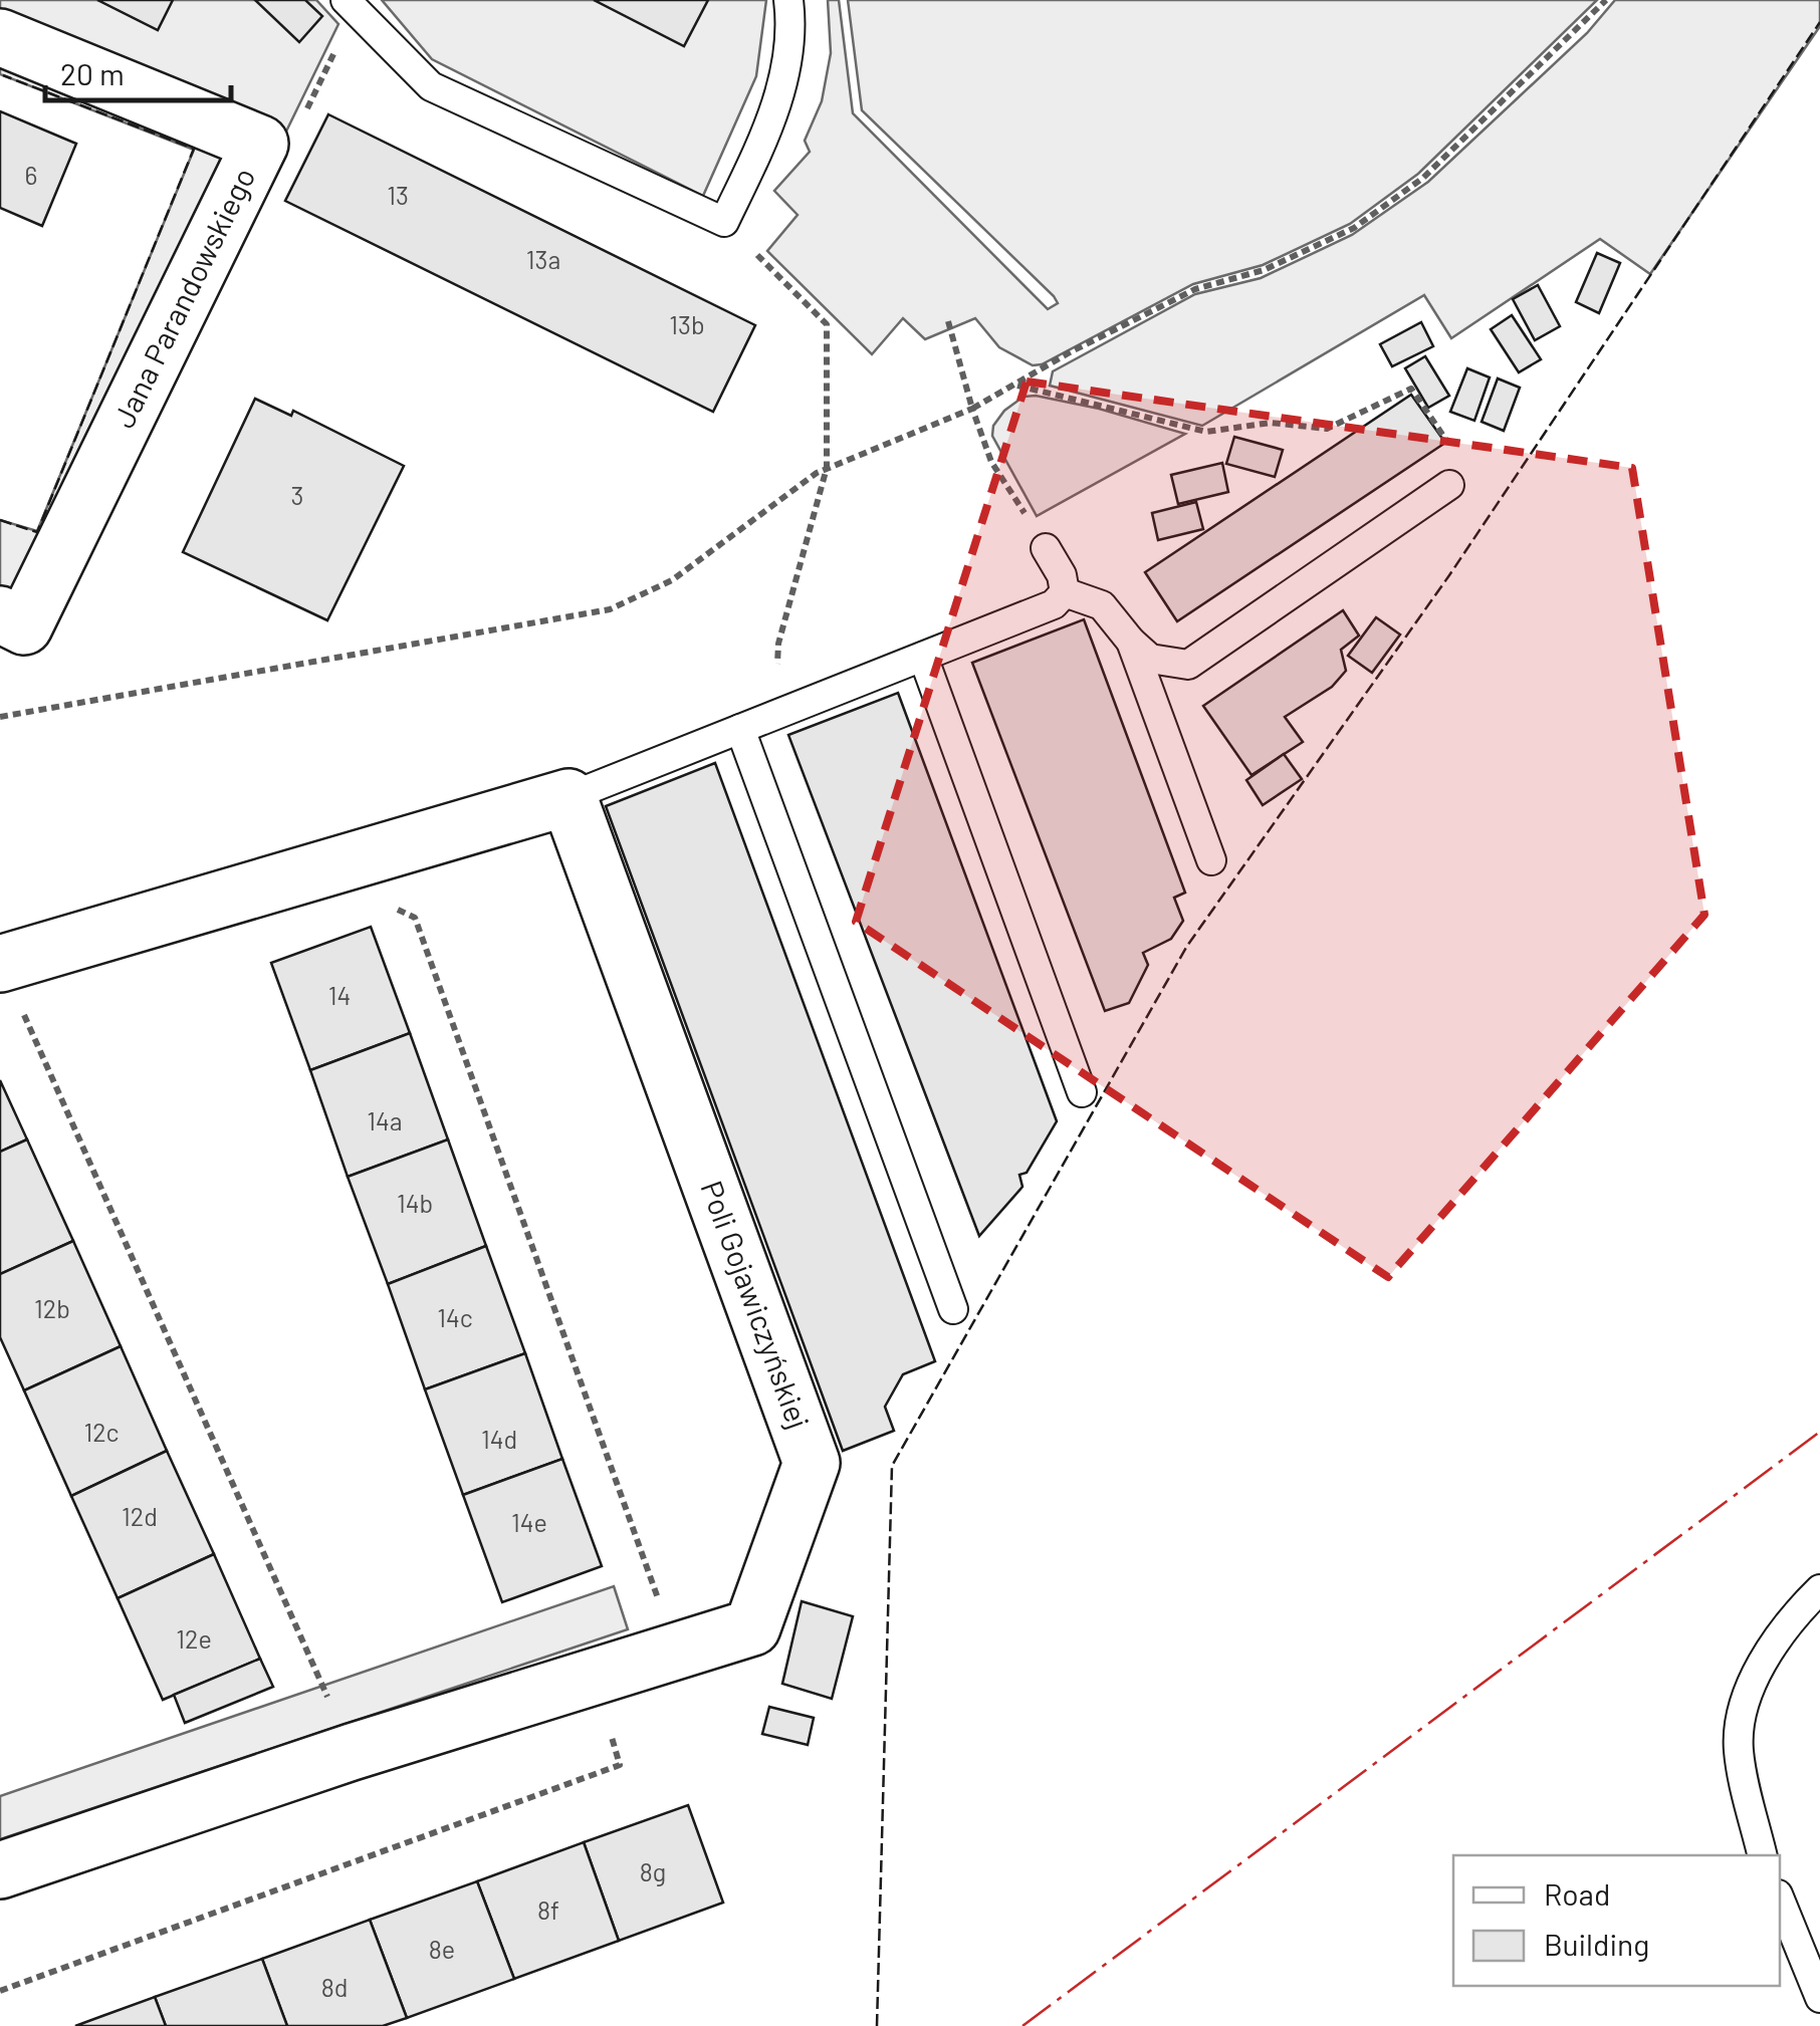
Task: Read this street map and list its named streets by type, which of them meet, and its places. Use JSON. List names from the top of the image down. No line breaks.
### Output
{"streets":{"street":["Jana Parandowskiego","Poli Gojawiczyńskiej"]},"house_numbers":["6","13","13a","13b","3","14","14a","14b","12b","14c","12c","14d","12d","14e","12e","8g","8f","8e","8d"],"legend":["Road","Building"],"scale_bar":"20 m"}
